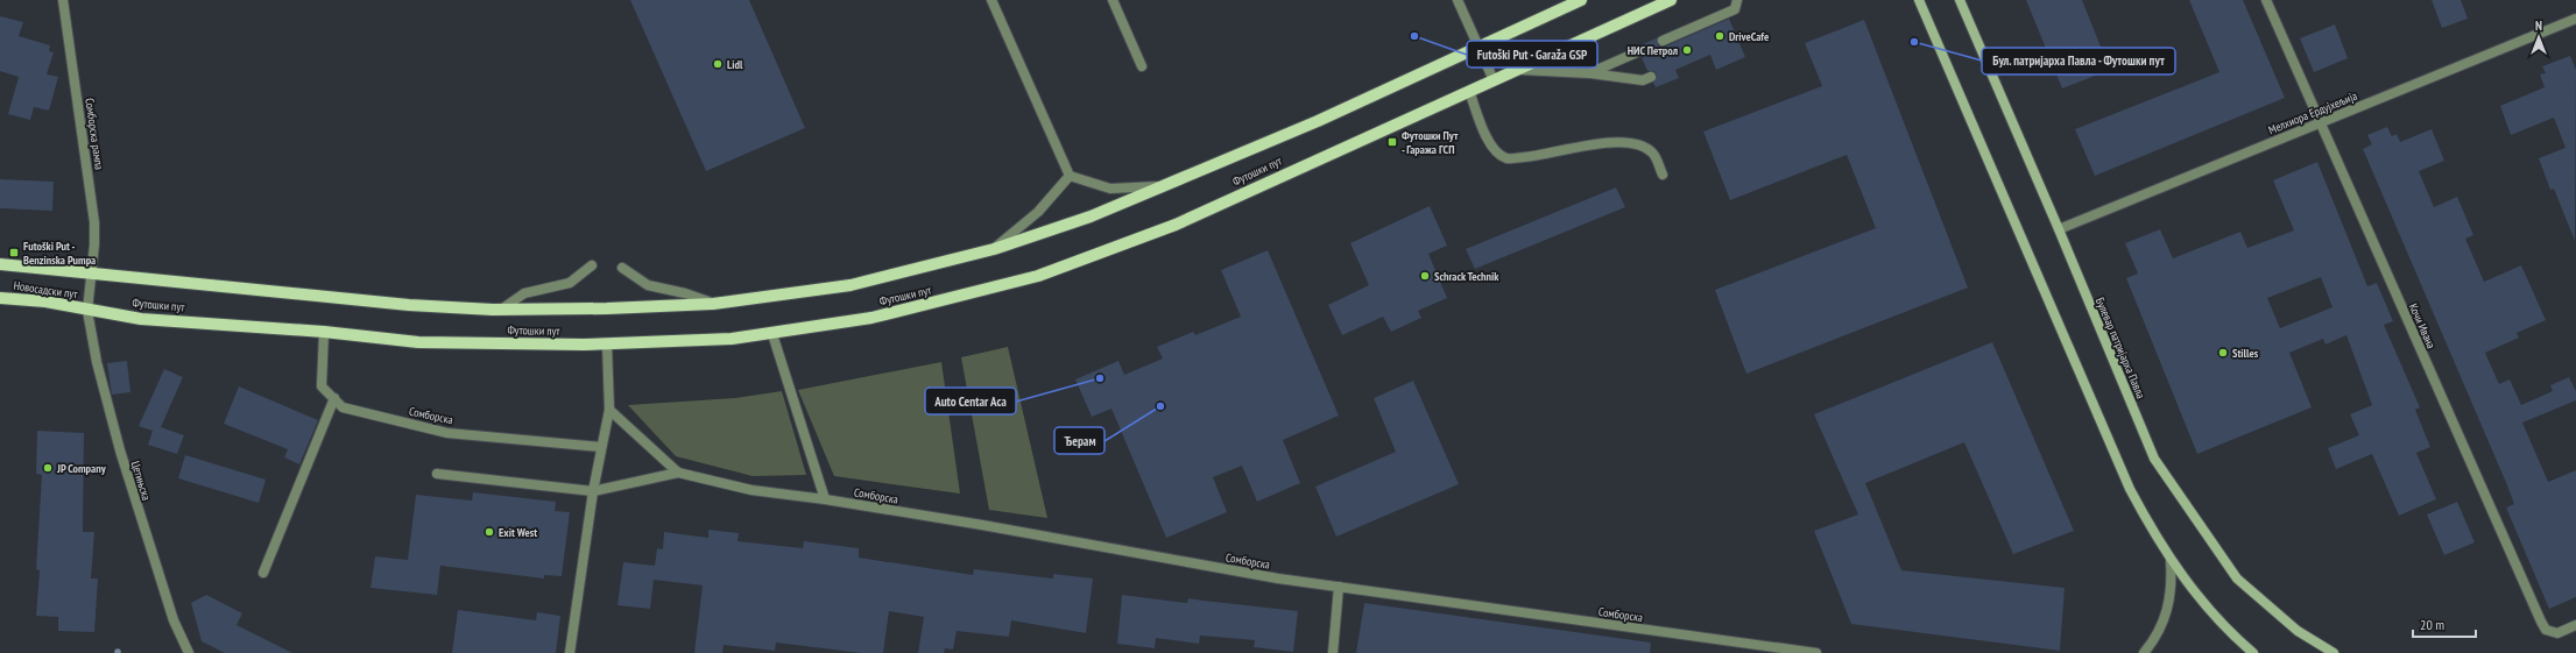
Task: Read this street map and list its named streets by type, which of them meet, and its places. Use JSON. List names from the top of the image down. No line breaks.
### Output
{"streets":{"main road":["Футошки пут","Новосадски пут","Булевар патријарха Павла"],"street":["Мелхиора Ердујхељија","Сомборска рампа","Кочи Ивана","Сомборска","Цетињска"]},"crossings":[["Мелхиора Ердујхељија","Кочи Ивана"],["Мелхиора Ердујхељија","Булевар патријарха Павла"],["Сомборска рампа","Футошки пут"],["Сомборска рампа","Новосадски пут"],["Сомборска рампа","Цетињска"],["Футошки пут","Новосадски пут"],["Футошки пут","Сомборска"],["Футошки пут","Цетињска"],["Новосадски пут","Цетињска"]],"places":{"other":["Futoški Put - Garaža GSP","DriveCafe","Бул. патријарха Павла - Футошки пут","НИС Петрол","Lidl","Schrack Technik","Stilles","Auto Centar Aca","Ђерам","JP Company","Exit West"],"transit":["Футошки Пут - Гаража ГСП","Futoški Put - Benzinska Pumpa"]},"scale_bar":"20 m","north":"top"}
